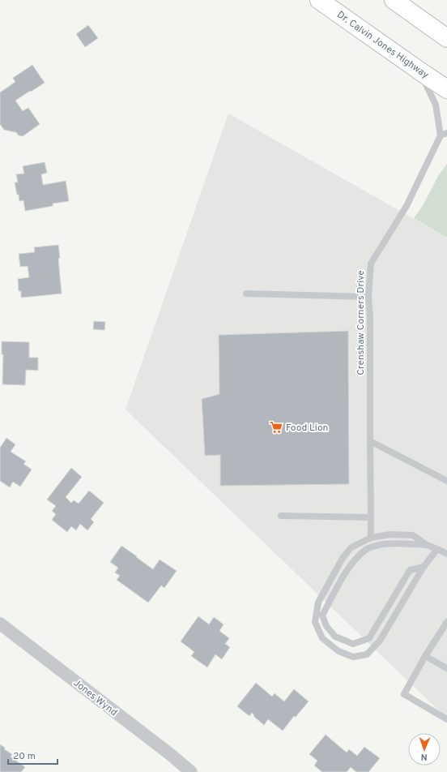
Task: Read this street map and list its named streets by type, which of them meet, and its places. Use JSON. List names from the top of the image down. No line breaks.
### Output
{"streets":{"highway":["Dr. Calvin Jones Highway"],"street":["Jones Wynd"],"lane":["Crenshaw Corners Drive"]},"crossings":[["Dr. Calvin Jones Highway","Crenshaw Corners Drive"]],"places":{"supermarket":["Food Lion"]},"scale_bar":"20 m","north":"bottom"}
